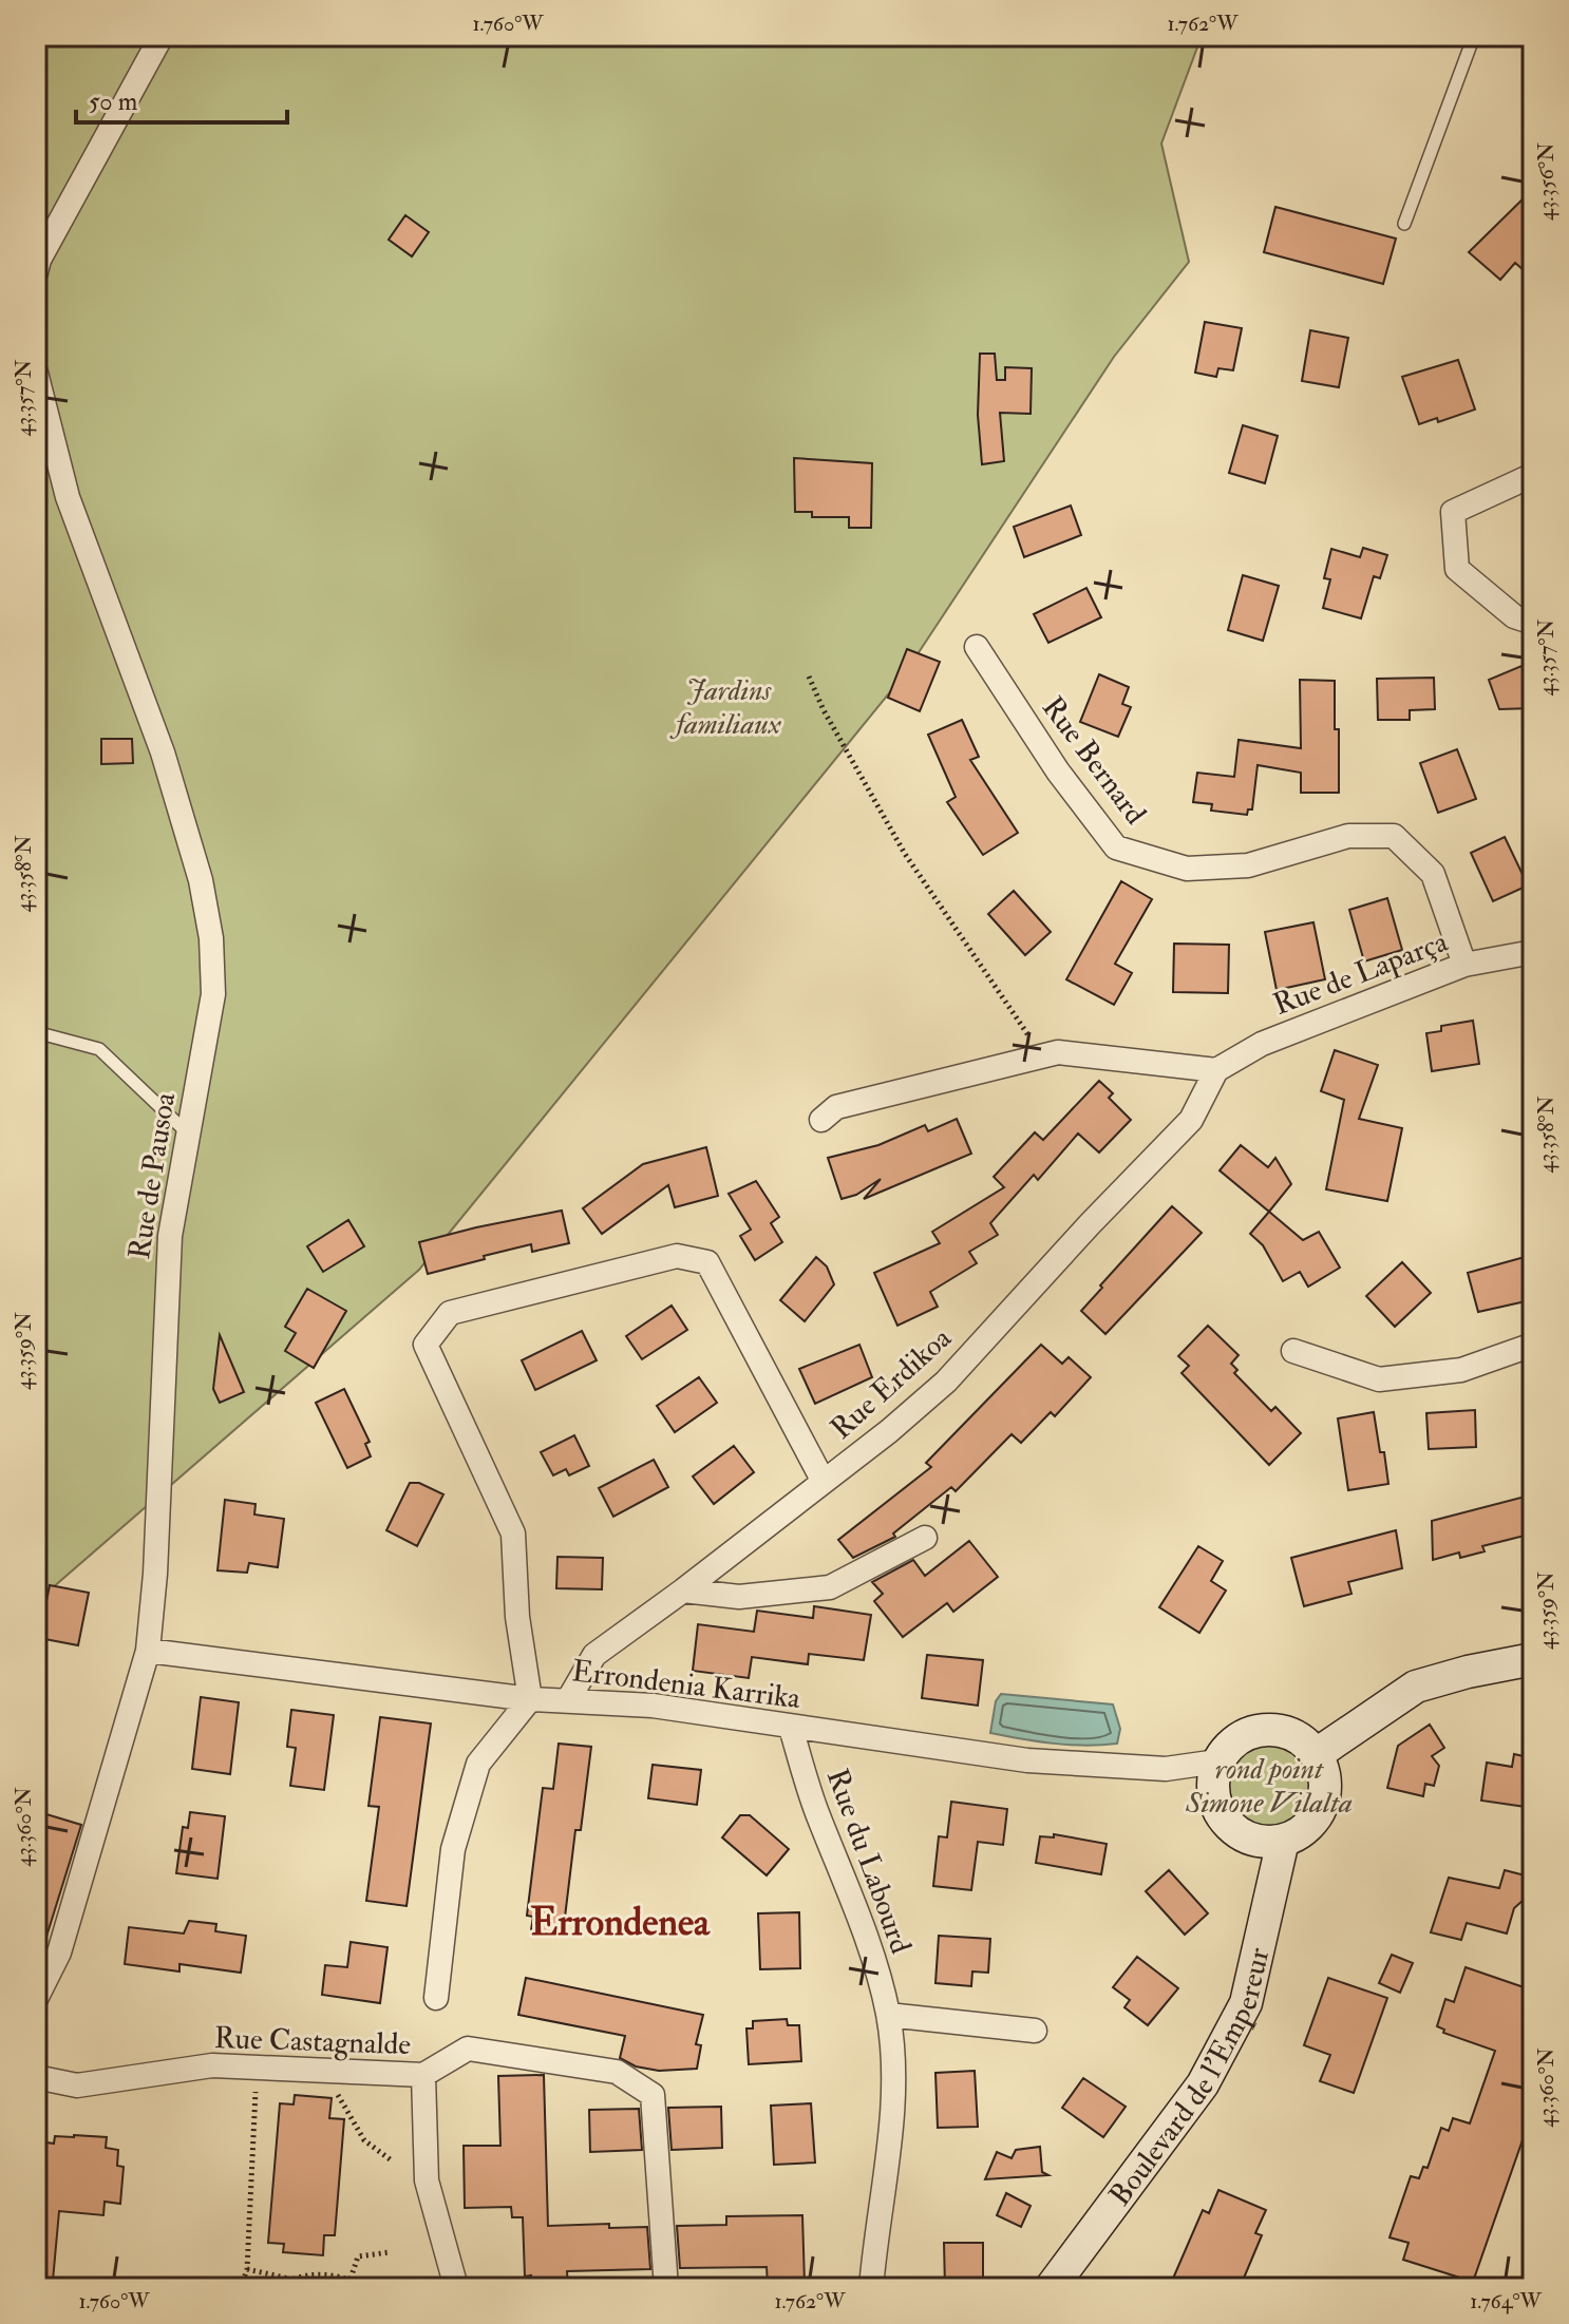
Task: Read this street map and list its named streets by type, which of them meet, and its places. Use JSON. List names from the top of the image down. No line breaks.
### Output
{"streets":{"main road":["Boulevard de l'Empereur"],"street":["Rue Bernard","Rue de Laparça","Rue de Pausoa","Rue Erdikoa","Errondenia Karrika","Rue du Labourd","Rue Castagnalde"]},"crossings":[["Rue Bernard","Rue de Laparça"],["Rue de Laparça","Rue Erdikoa"],["Rue de Pausoa","Errondenia Karrika"],["Rue Erdikoa","Errondenia Karrika"],["Errondenia Karrika","Rue du Labourd"],["Errondenia Karrika","Boulevard de l'Empereur"]],"districts":["Errondenea"],"parks":["Jardins familiaux","rond point Simone Vilalta"],"scale_bar":"50 m","coordinates":["1.760°W","1.762°W","43.356°N","43.357°N","43.358°N","43.359°N","43.360°N","1.764°W"]}
